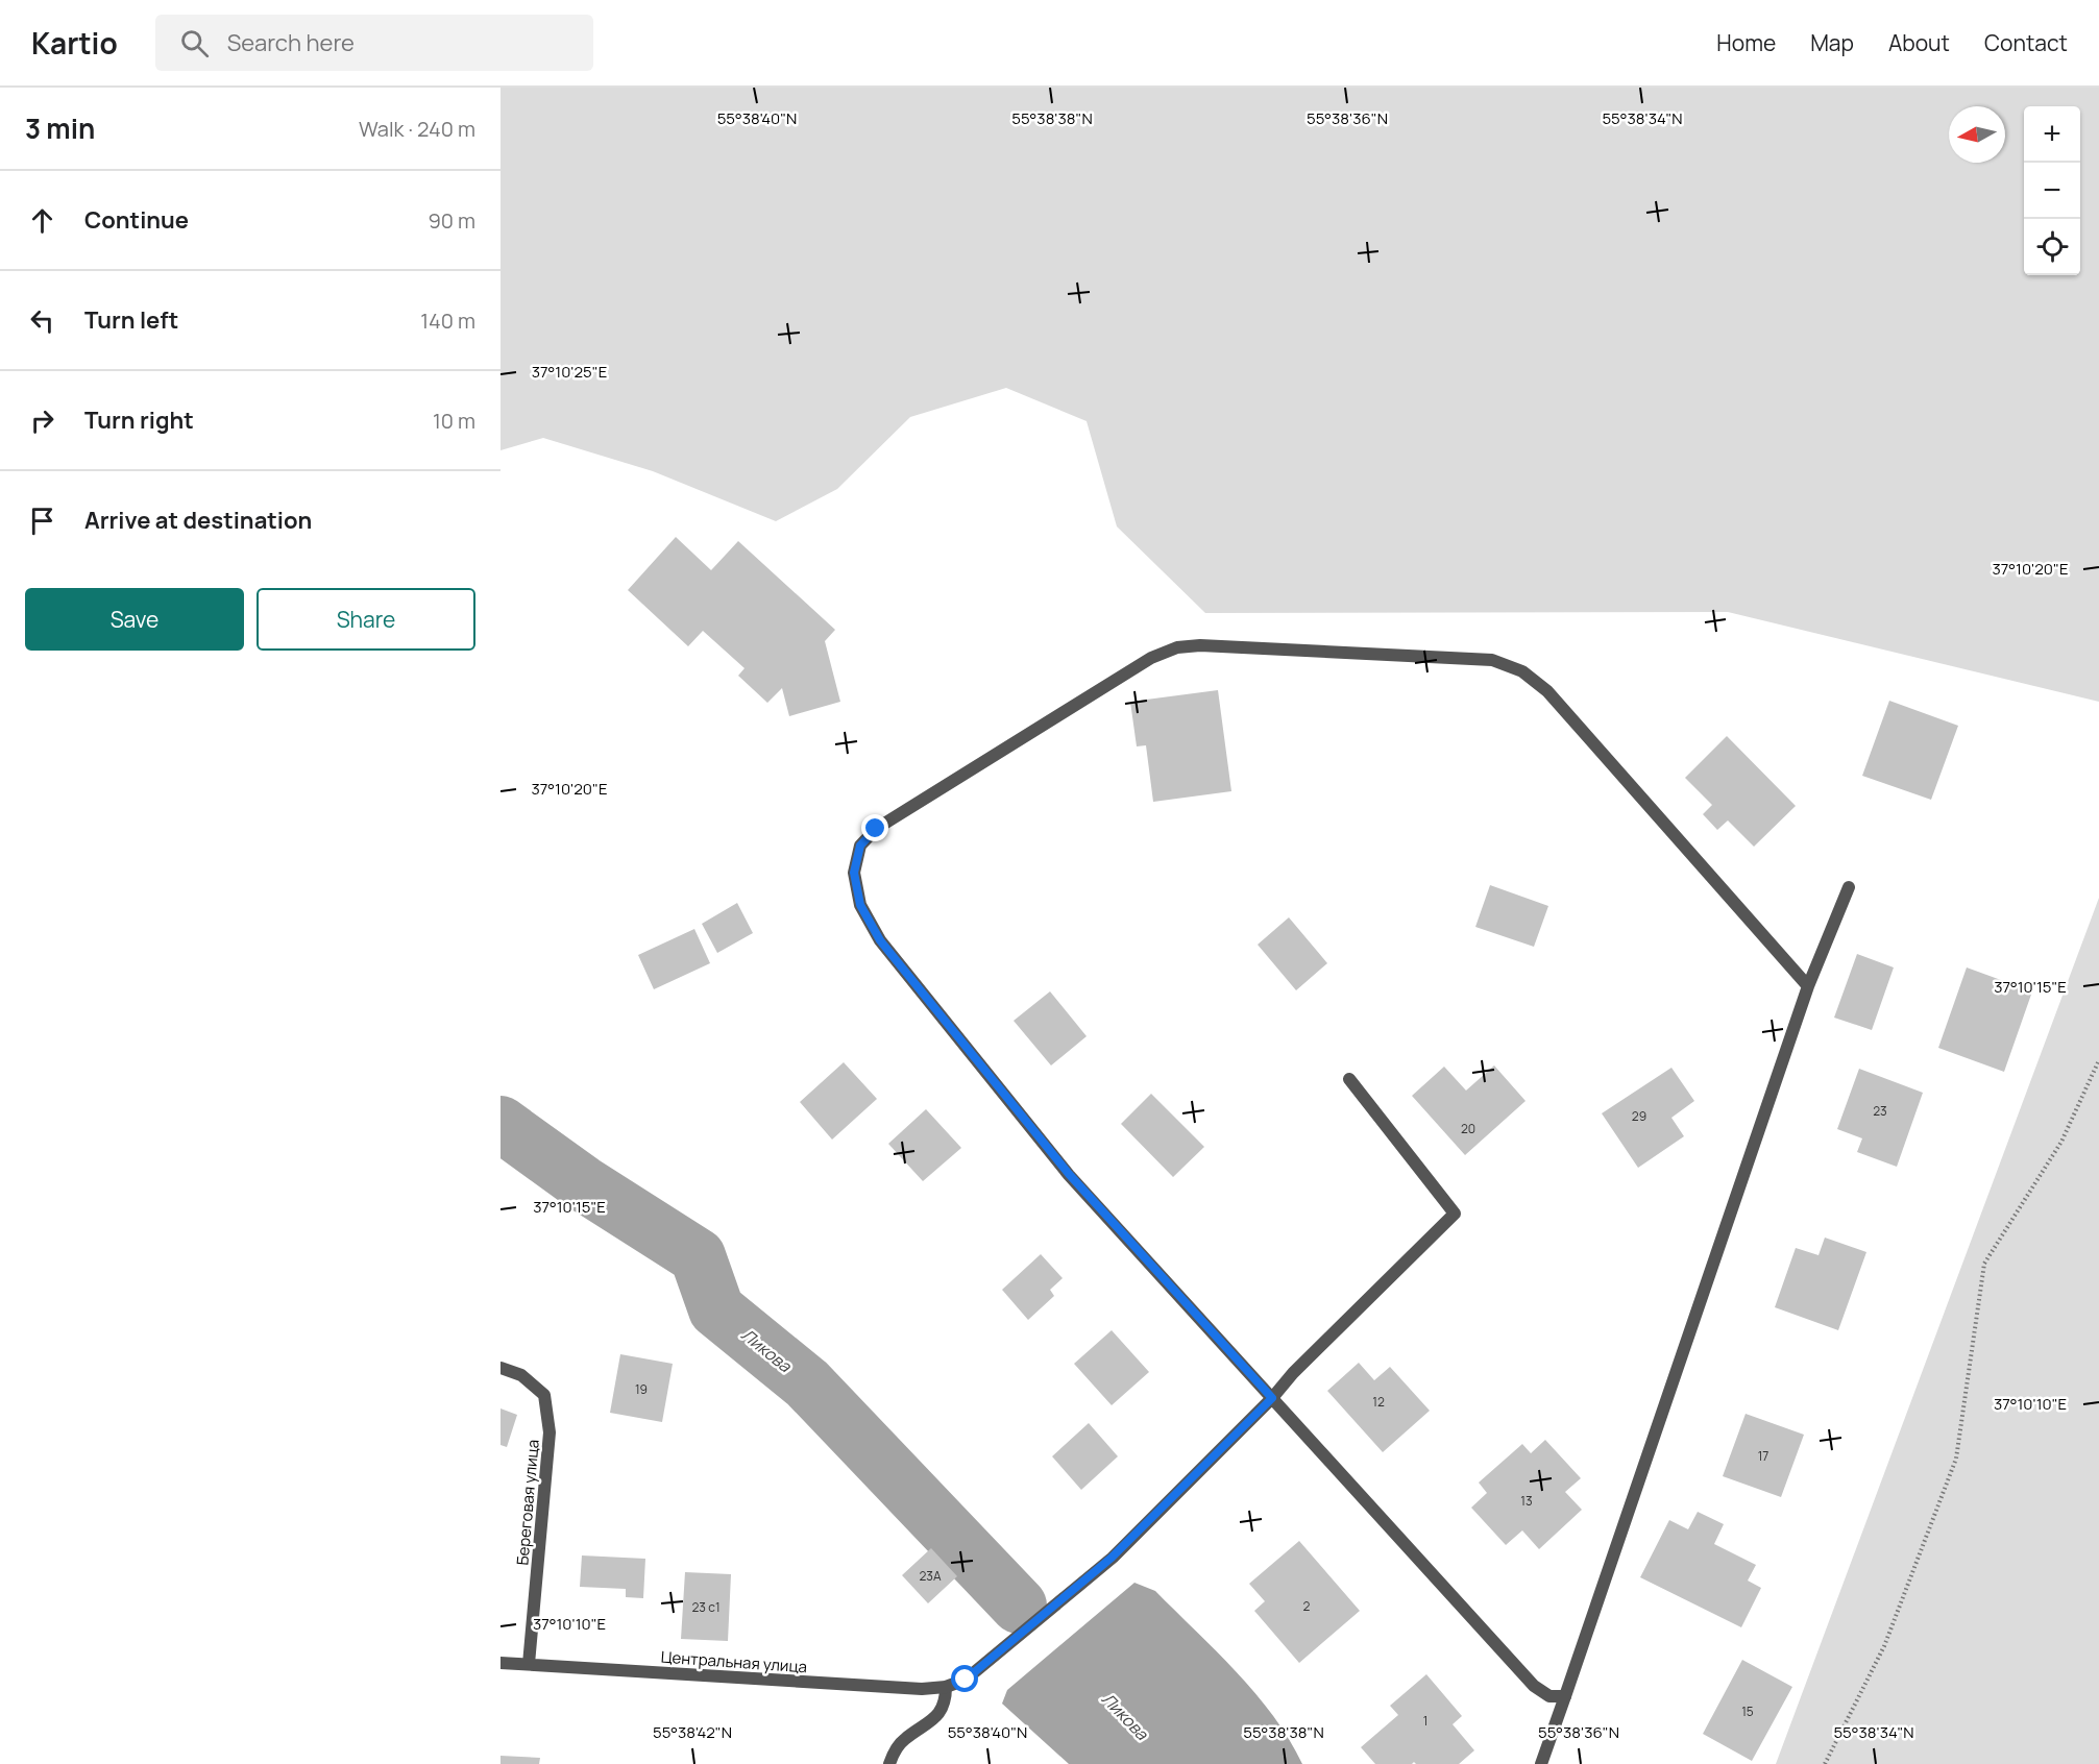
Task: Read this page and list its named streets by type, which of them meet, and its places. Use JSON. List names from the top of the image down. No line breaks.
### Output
{"streets":{"street":["Береговая улица","Центральная улица"]},"crossings":[["Береговая улица","Центральная улица"]],"water":["Ликова"],"house_numbers":["23","29","20","19","12","17","13","23А","2","23 с1","15","1"],"north":"left","page":{"header":"Kartio","search":"Search here","nav":["Home","Map","About","Contact"],"heading":["3 min","Walk · 240 m"],"map_buttons":["+","−"],"list":[["Continue","90 m"],["Turn left","140 m"],["Turn right","10 m"],"Arrive at destination"],"buttons":["Save","Share"]},"coordinates":["55°38'40\"N","55°38'38\"N","55°38'36\"N","55°38'34\"N","37°10'25\"E","37°10'20\"E","37°10'15\"E","37°10'10\"E","55°38'42\"N"]}
